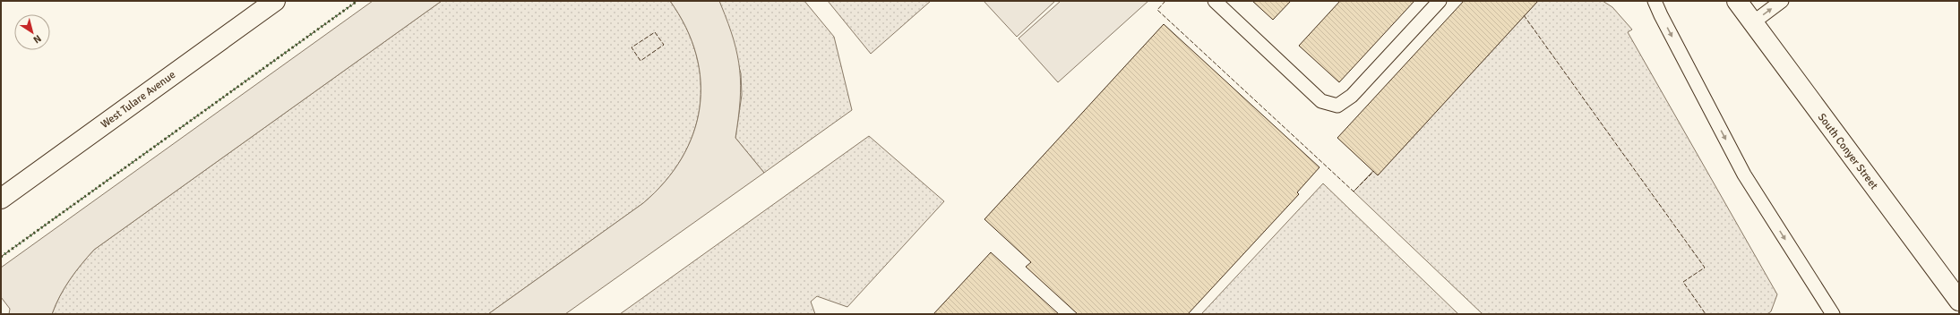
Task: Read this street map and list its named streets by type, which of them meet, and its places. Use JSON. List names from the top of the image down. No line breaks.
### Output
{"streets":{"street":["West Tulare Avenue","South Conyer Street"]},"north":"bottom right"}
